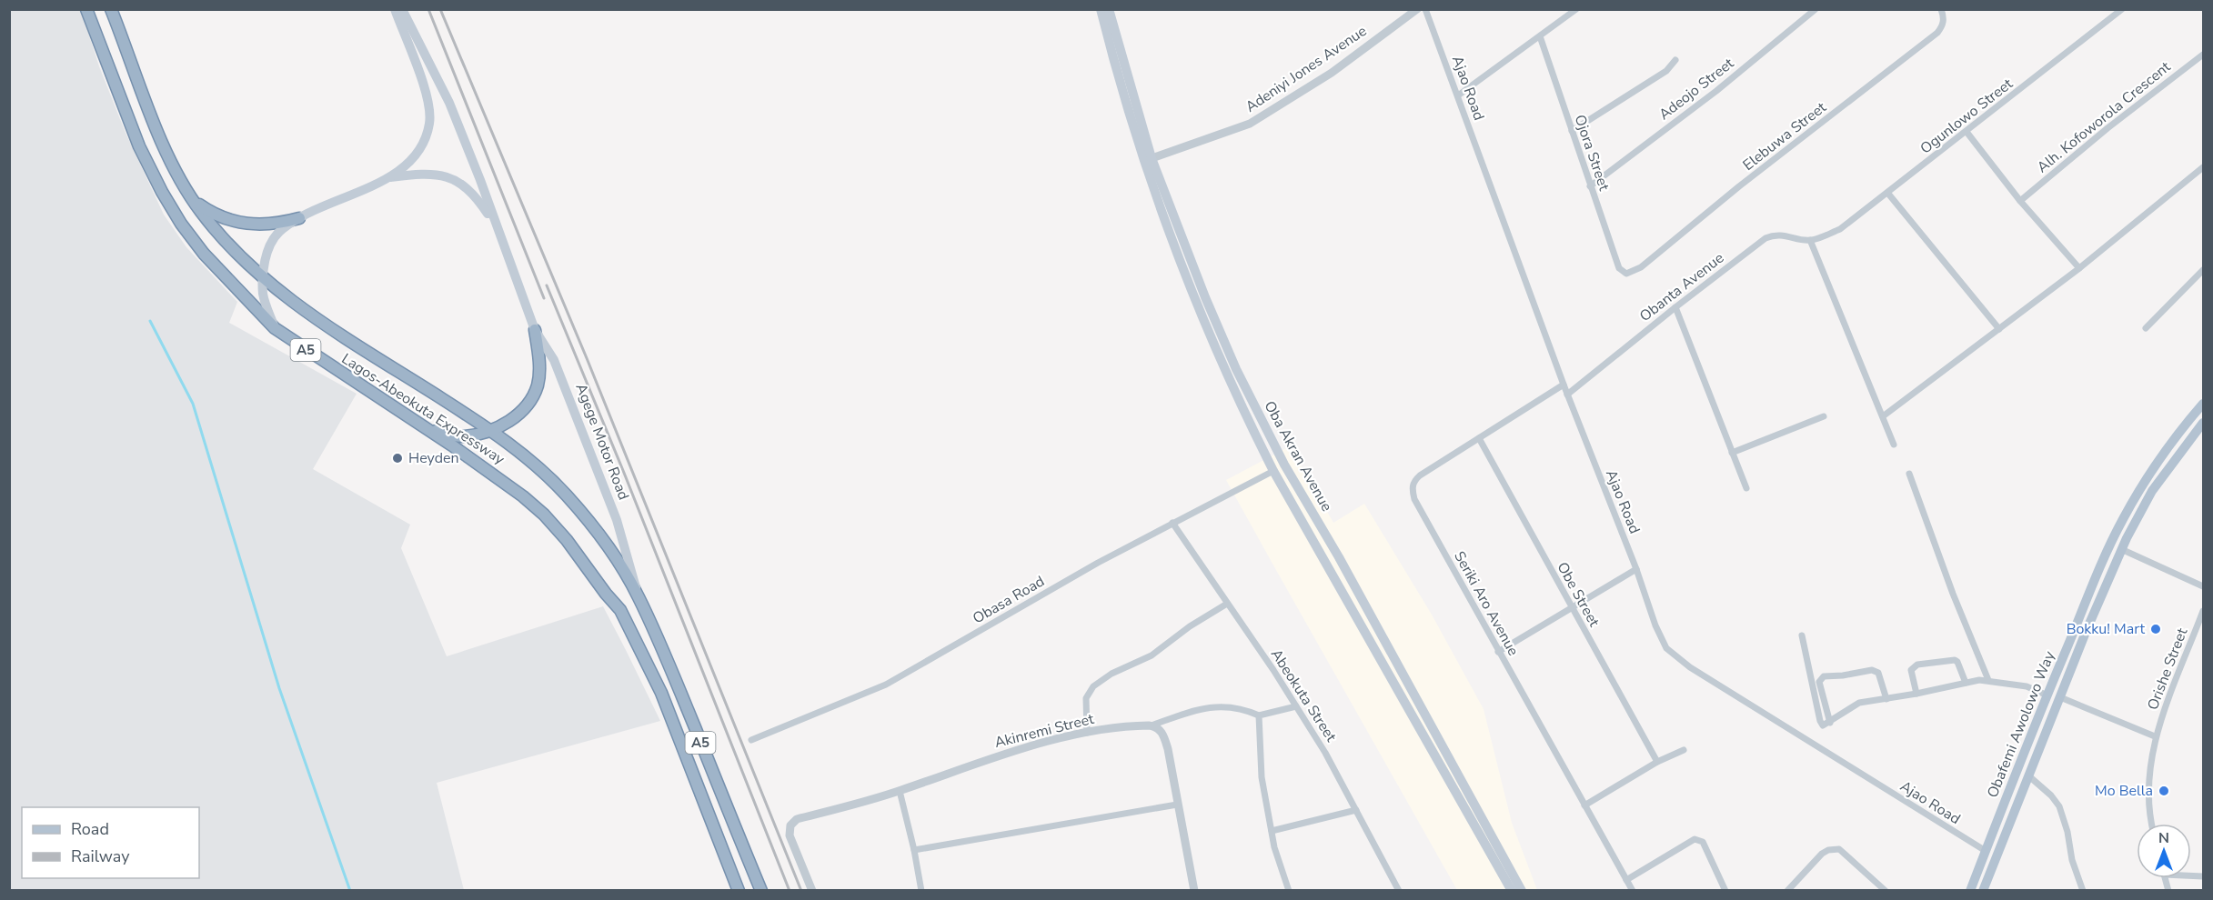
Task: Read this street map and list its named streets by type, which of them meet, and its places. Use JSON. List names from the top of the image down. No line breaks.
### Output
{"streets":{"highway":["A5","Lagos-Abeokuta Expressway","Agege Motor Road"],"main road":["Oba Akran Avenue","Obafemi Awolowo Way"],"street":["Adeniyi Jones Avenue","Ajao Road","Adeojo Street","Ogunlowo Street","Alh. Kofoworola Crescent","Elebuwa Street","Ojora Street","Obanta Avenue","Obe Street","Obasa Road","Seriki Aro Avenue","Orishe Street","Abeokuta Street","Akinremi Street"]},"crossings":[["Adeniyi Jones Avenue","Oba Akran Avenue"],["Ajao Road","Obanta Avenue"],["Ajao Road","Seriki Aro Avenue"],["Ajao Road","Obafemi Awolowo Way"],["Adeojo Street","Ojora Street"],["Ogunlowo Street","Obanta Avenue"],["Elebuwa Street","Ojora Street"],["Lagos-Abeokuta Expressway","Agege Motor Road"],["Oba Akran Avenue","Obasa Road"],["Obe Street","Seriki Aro Avenue"],["Obasa Road","Abeokuta Street"]],"places":["Heyden","Bokku! Mart","Mo Bella"],"legend":["Road","Railway"],"north":"top"}
